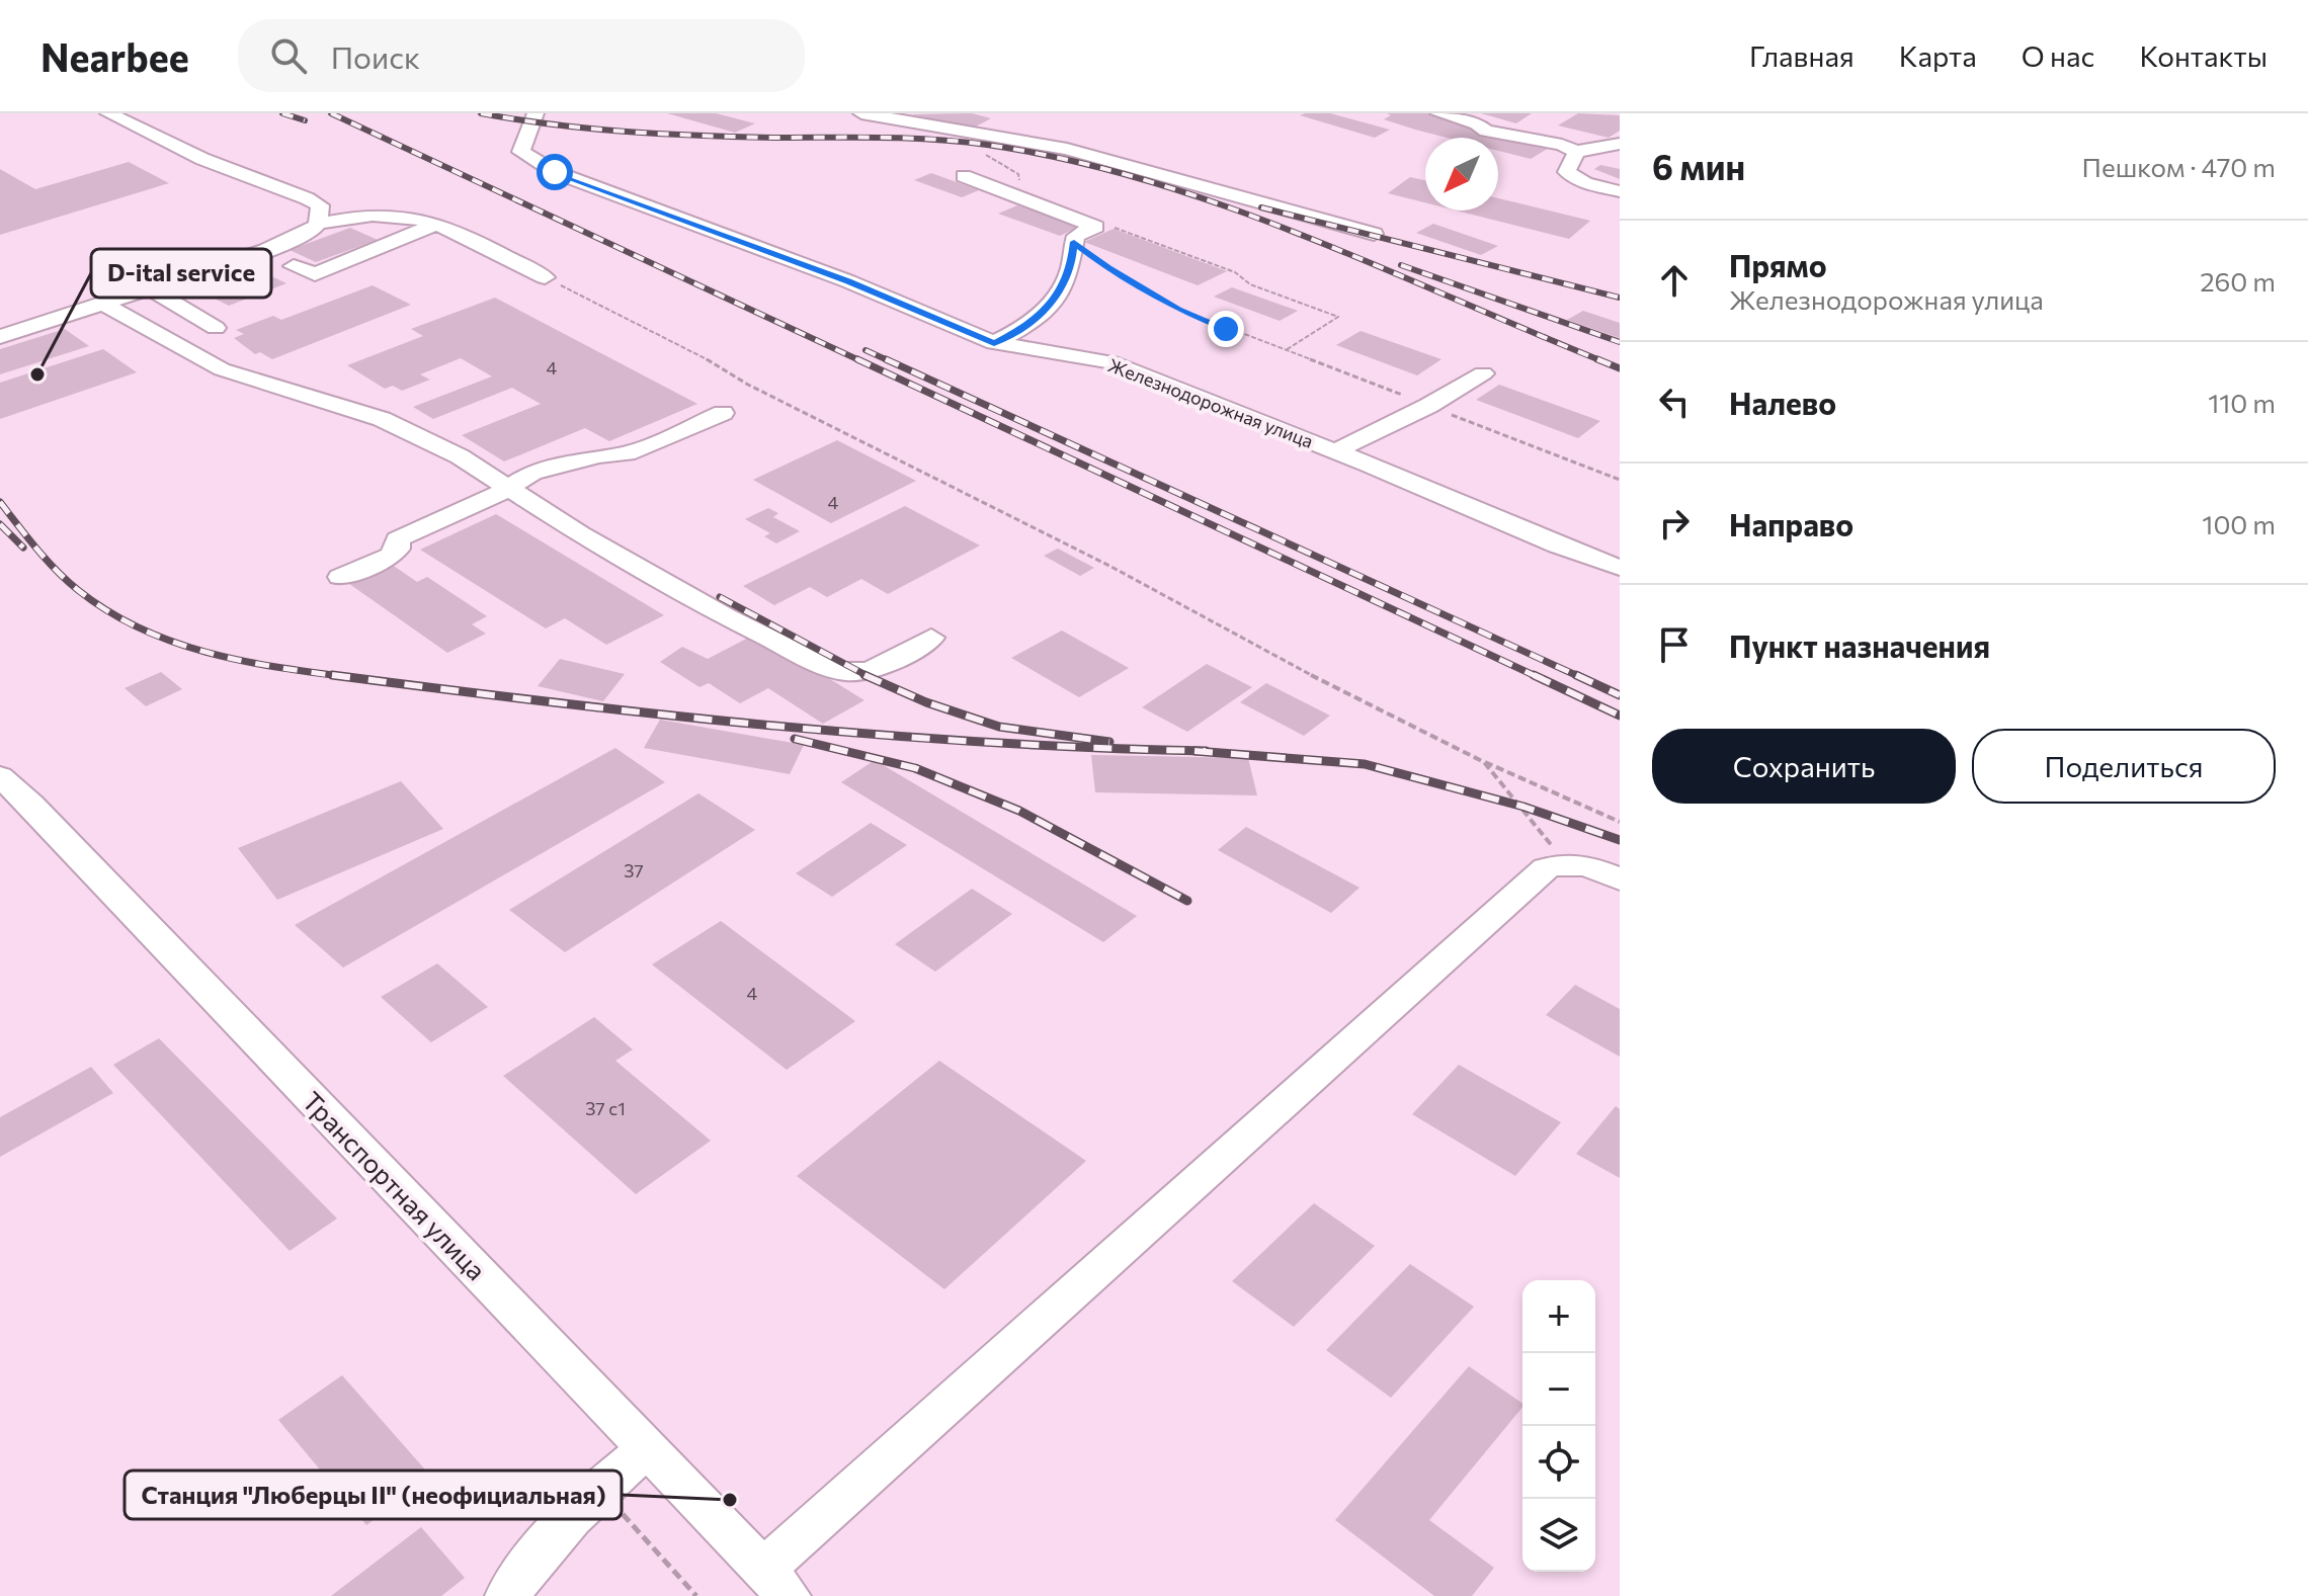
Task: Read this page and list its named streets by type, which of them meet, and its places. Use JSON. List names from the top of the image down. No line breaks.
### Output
{"streets":{"street":["Железнодорожная улица","Транспортная улица"]},"places":["D-ital service","Станция \"Люберцы II\" (неофициальная)"],"house_numbers":["4","4","37","4","37 с1"],"north":"bottom left","page":{"header":"Nearbee","search":"Поиск","nav":["Главная","Карта","О нас","Контакты"],"heading":["6 мин","Пешком · 470 m"],"list":[["Прямо","Железнодорожная улица","260 m"],["Налево","110 m"],["Направо","100 m"],"Пункт назначения"],"buttons":["Сохранить","Поделиться"],"map_buttons":["+","−"]}}
